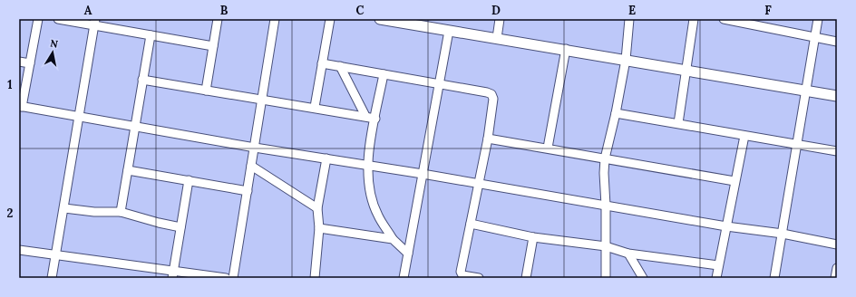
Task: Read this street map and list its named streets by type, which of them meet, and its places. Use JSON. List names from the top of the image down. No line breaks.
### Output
{"north":"top","grid":{"columns":["A","B","C","D","E","F"],"rows":["1","2"]}}
